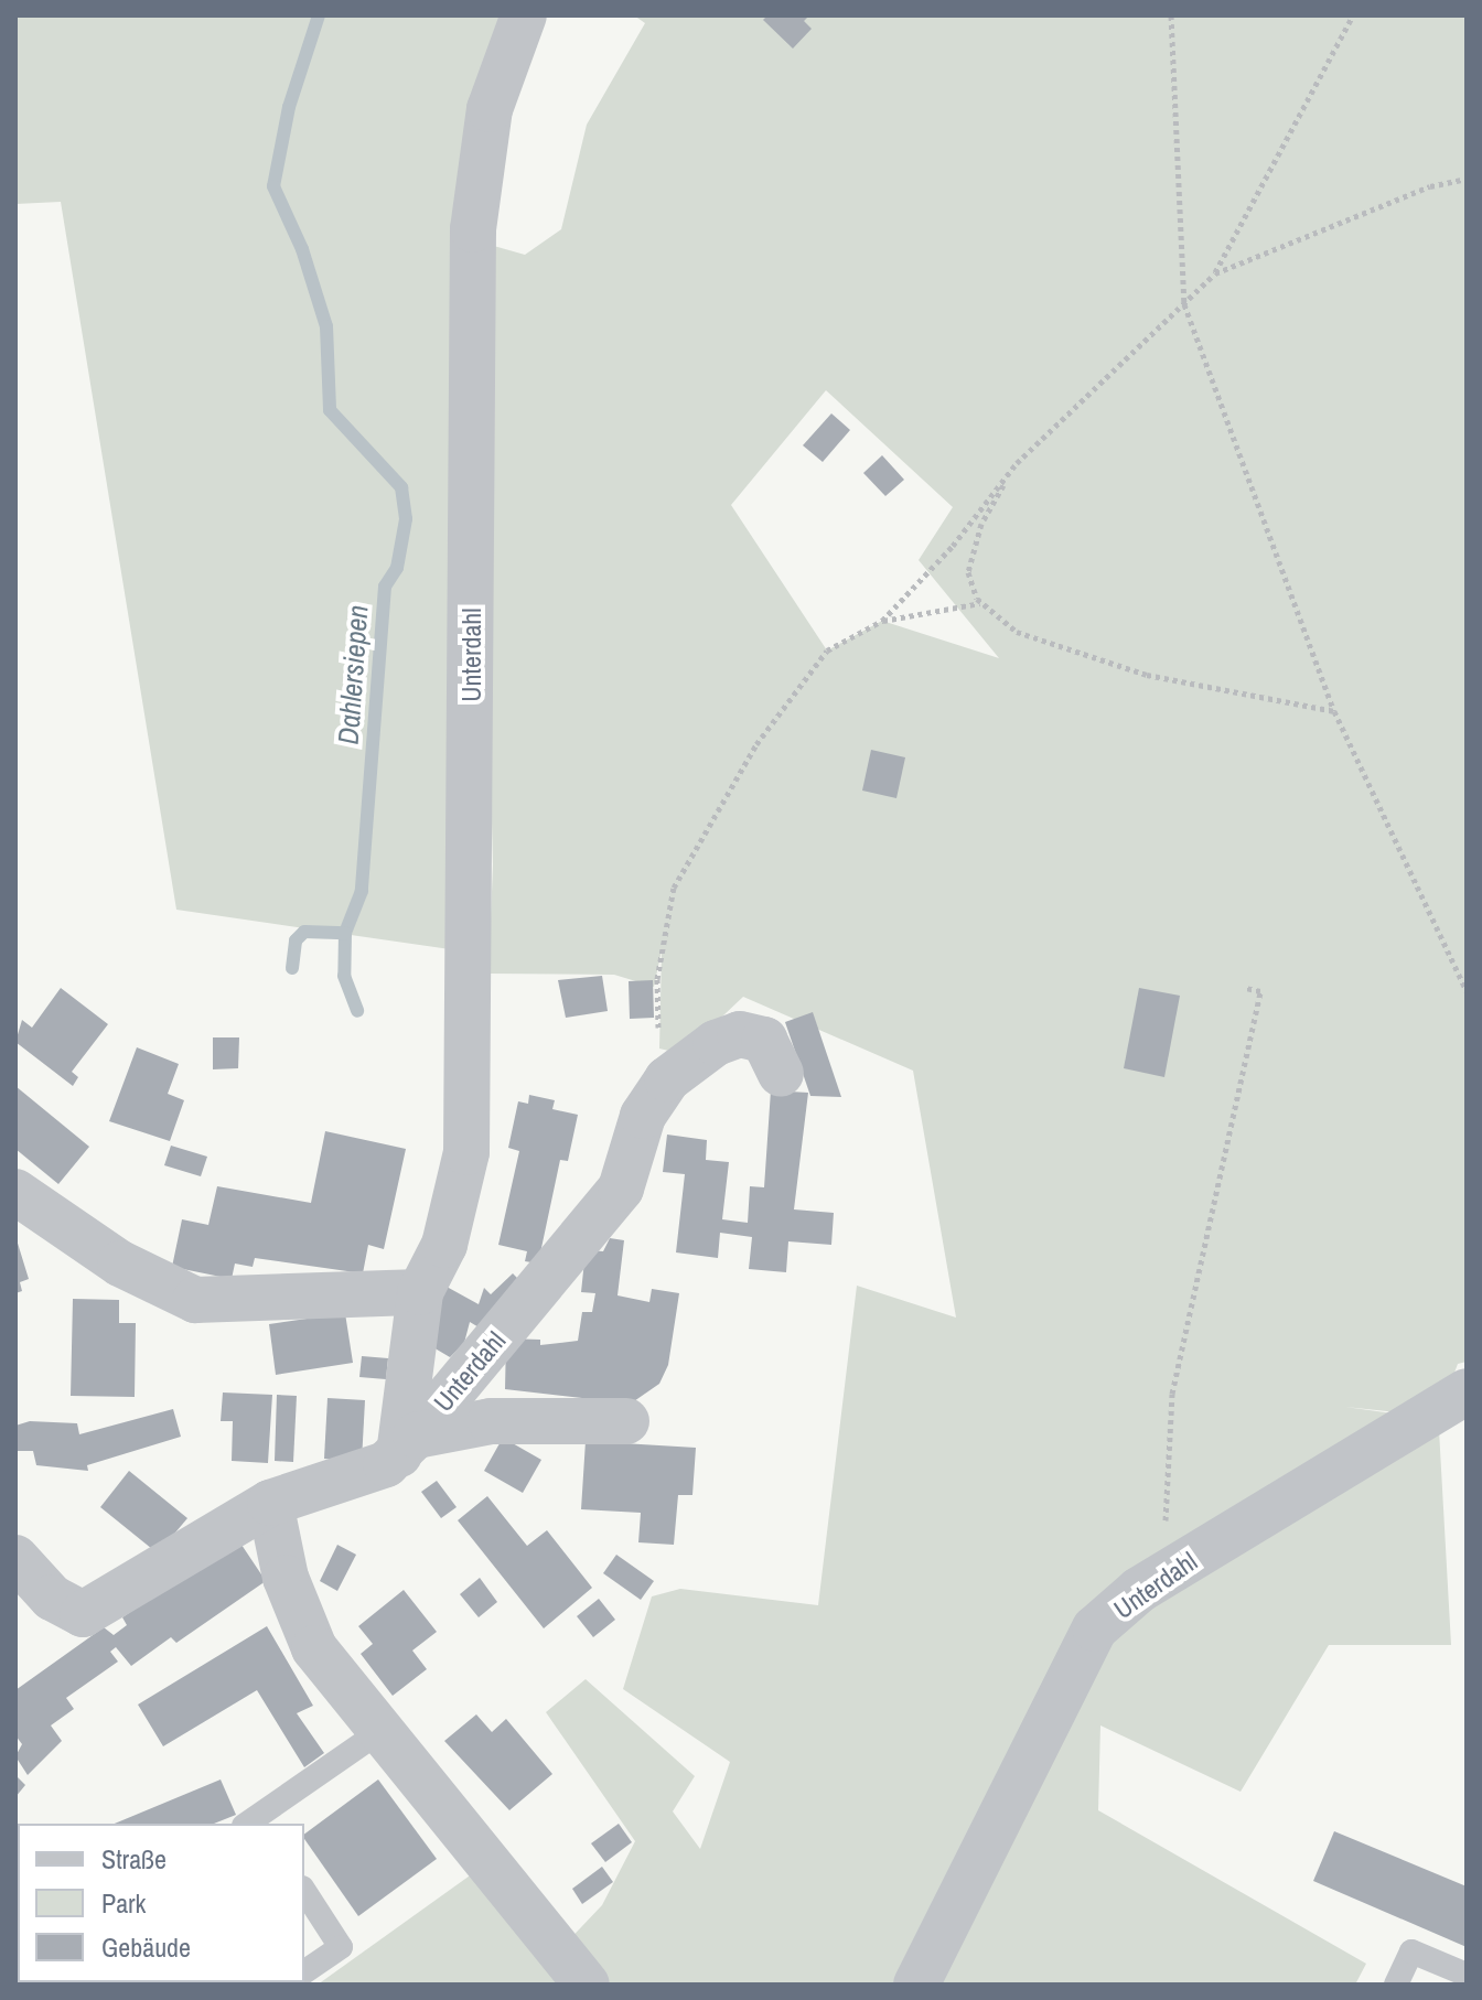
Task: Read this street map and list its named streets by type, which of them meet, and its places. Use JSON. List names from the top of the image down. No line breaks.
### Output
{"streets":{"street":["Unterdahl"]},"water":["Dahlersiepen"],"legend":["Straße","Park","Gebäude"]}
